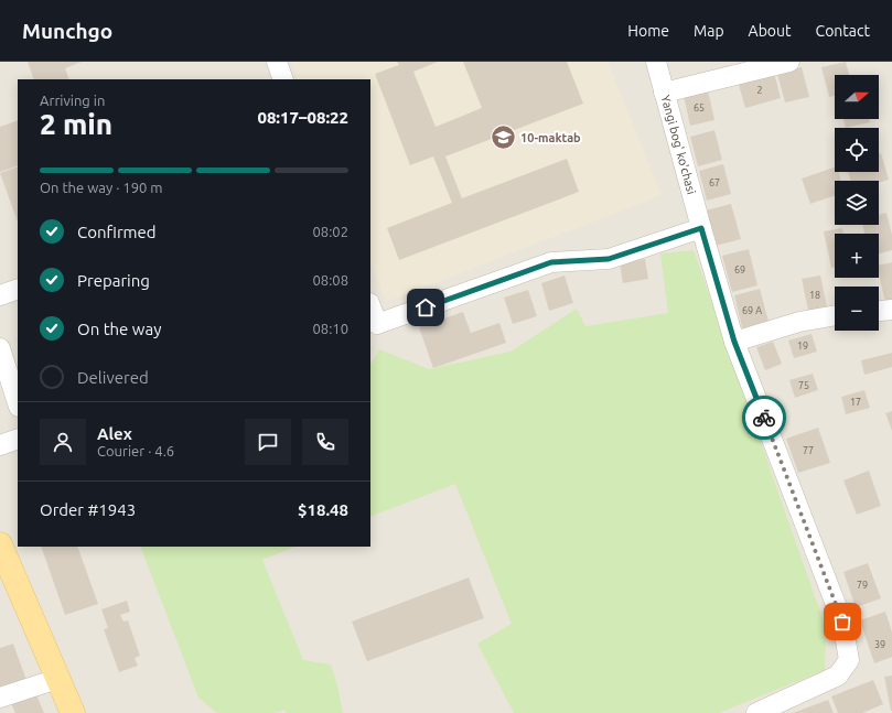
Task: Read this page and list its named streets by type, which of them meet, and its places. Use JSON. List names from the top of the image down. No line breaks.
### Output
{"streets":{"street":["Yangi bog' ko'chasi"]},"places":{"school or university":["10-maktab"]},"house_numbers":["2","65","67","69","18","69 А","19","75","17","77","79","39"],"north":"right","page":{"header":"Munchgo","nav":["Home","Map","About","Contact"],"map_buttons":["+","−"],"heading":["2 min","Arriving in","08:17–08:22"],"panel":["Alex","Courier · 4.6","Order #1943","$18.48"],"bar":"On the way · 190 m","list":[["Confirmed","08:02"],["Preparing","08:08"],["On the way","08:10"],"Delivered"]}}
